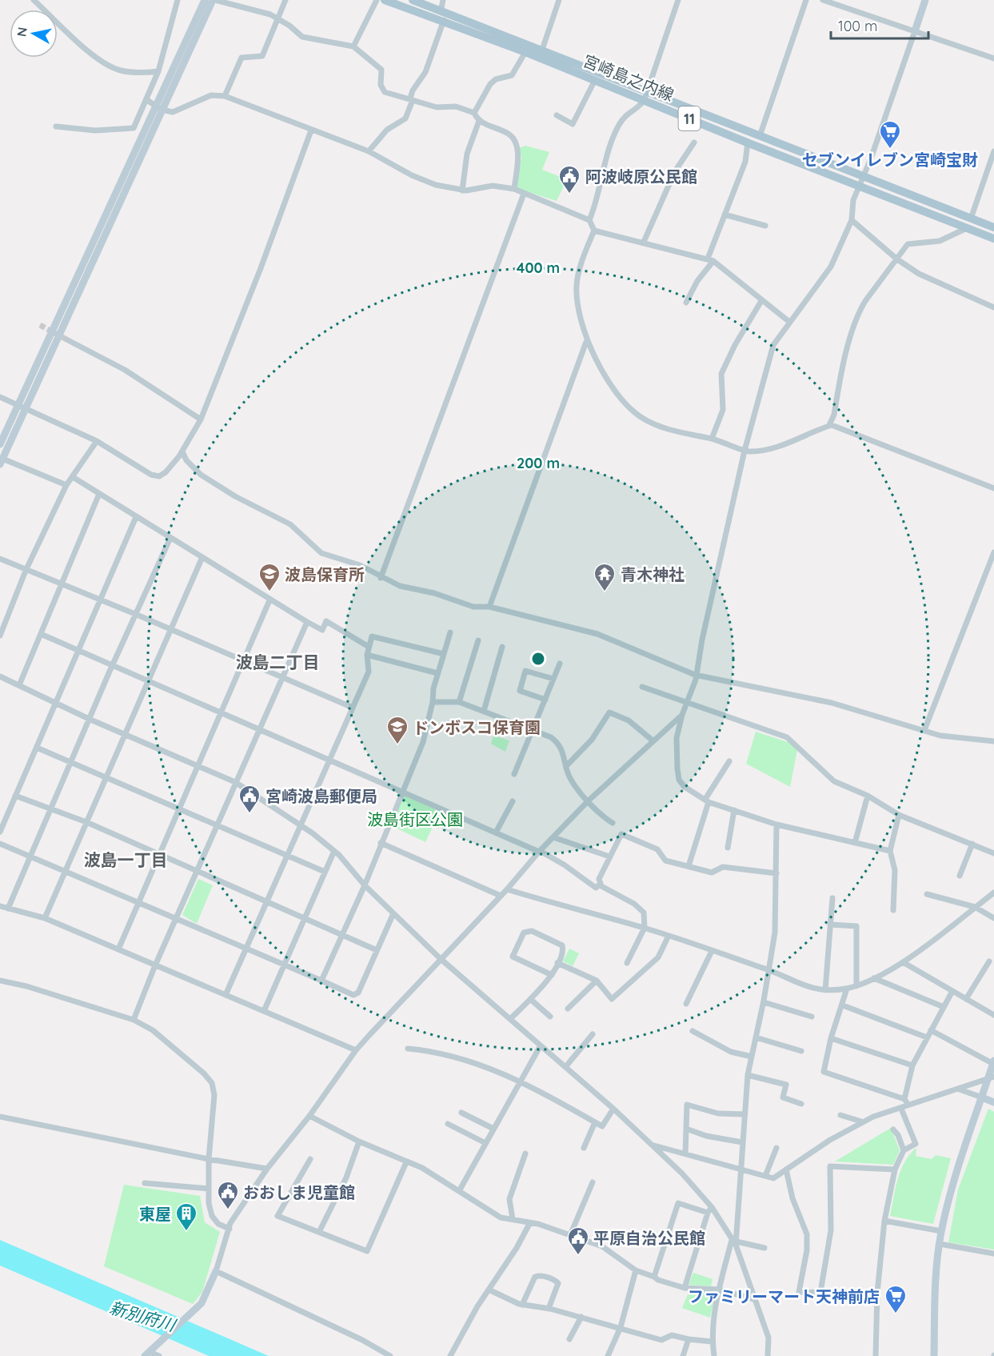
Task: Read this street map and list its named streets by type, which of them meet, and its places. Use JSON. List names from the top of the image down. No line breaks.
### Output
{"streets":{"main road":["宮崎島之内線","11"]},"districts":["波島二丁目","波島一丁目"],"water":["新別府川"],"parks":["波島街区公園"],"places":{"supermarket":["セブンイレブン宮崎宝財","ファミリーマート天神前店"],"public building":["阿波岐原公民館","宮崎波島郵便局","おおしま児童館","平原自治公民館"],"school or university":["波島保育所","ドンボスコ保育園"],"temple":["青木神社"],"building":["東屋"]},"scale_bar":"100 m","north":"left","rings":["400 m","200 m"]}
